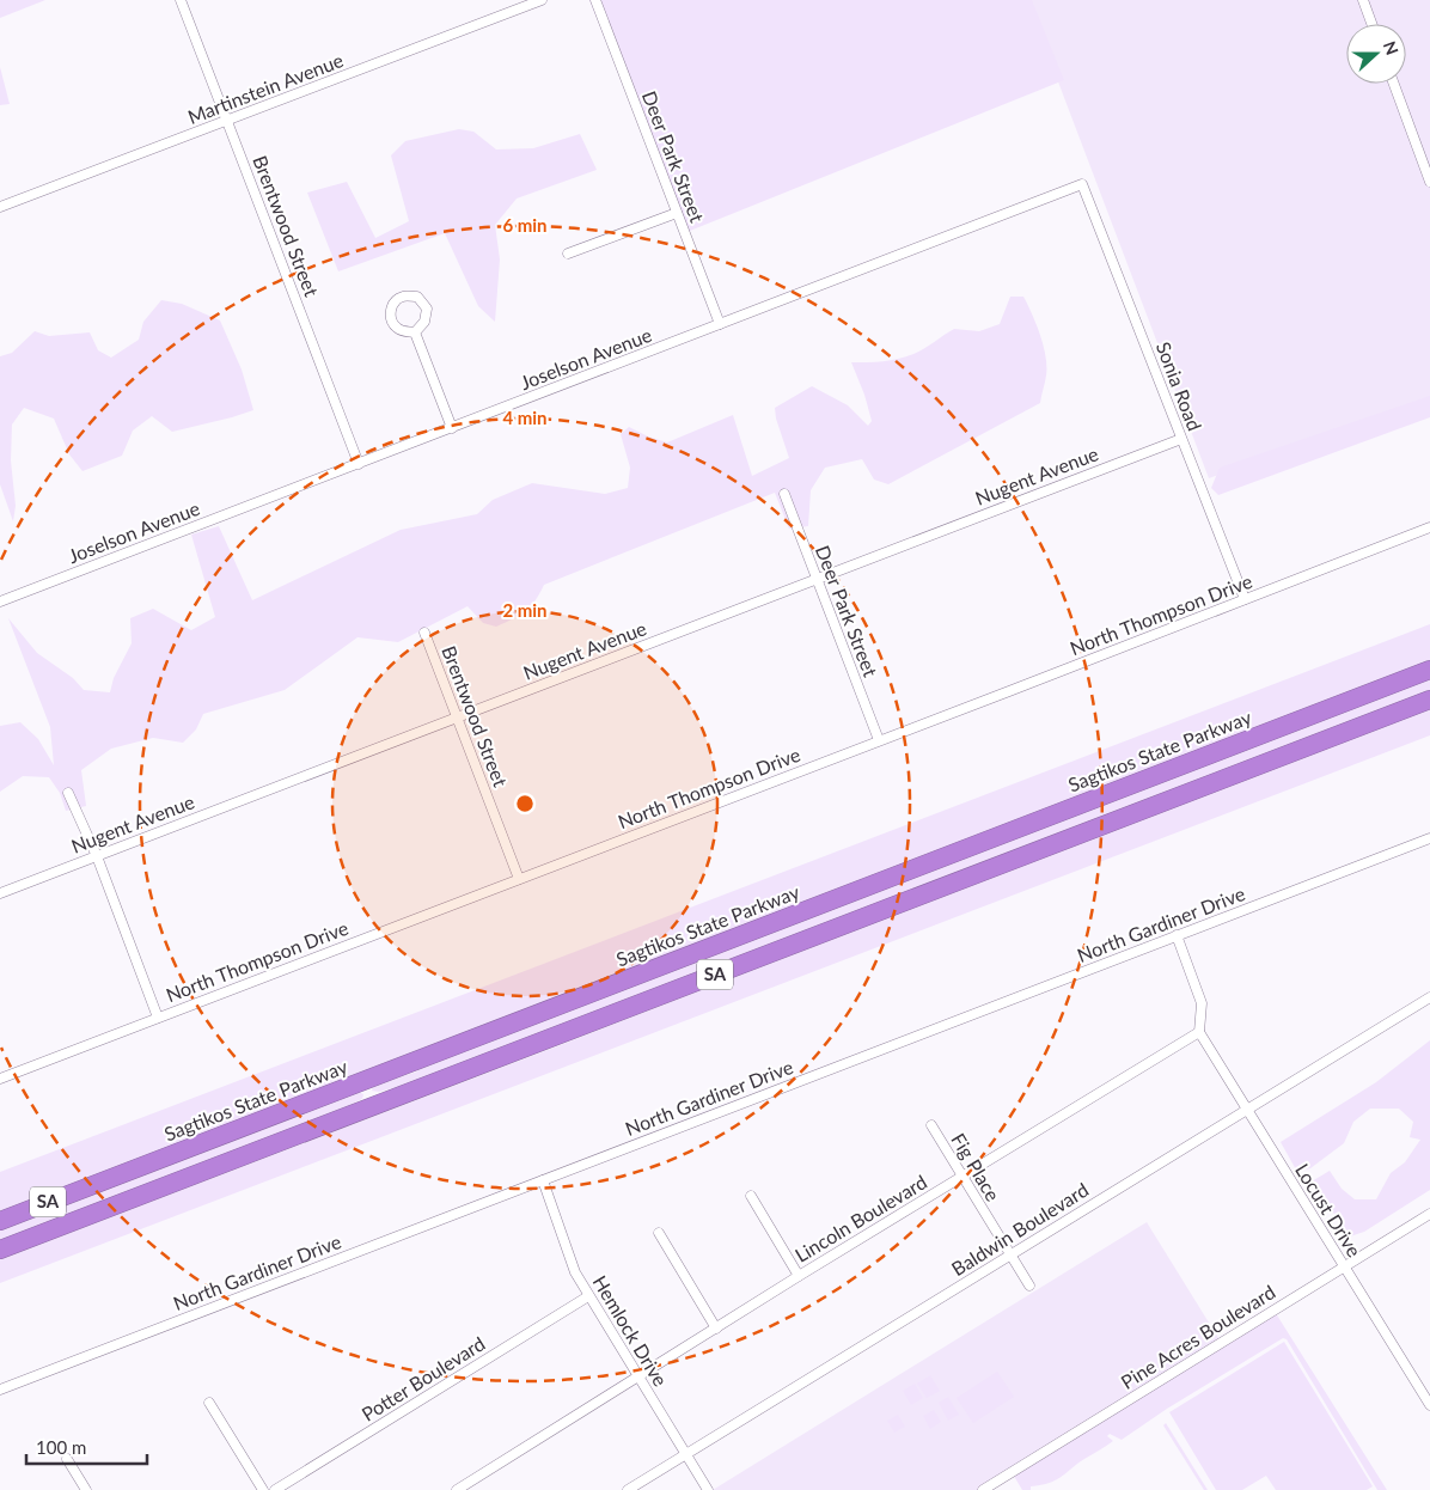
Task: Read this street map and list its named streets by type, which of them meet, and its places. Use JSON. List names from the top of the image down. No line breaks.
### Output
{"streets":{"highway":["Sagtikos State Parkway","SA"],"street":["Martinstein Avenue","Deer Park Street","Brentwood Street","Joselson Avenue","Sonia Road","Nugent Avenue","North Thompson Drive","North Gardiner Drive","Fig Place","Locust Drive","Lincoln Boulevard","Baldwin Boulevard","Hemlock Drive","Pine Acres Boulevard","Potter Boulevard"]},"crossings":[["Martinstein Avenue","Brentwood Street"],["Deer Park Street","Joselson Avenue"],["Deer Park Street","Nugent Avenue"],["Deer Park Street","North Thompson Drive"],["Brentwood Street","Joselson Avenue"],["Brentwood Street","Nugent Avenue"],["Brentwood Street","North Thompson Drive"],["Joselson Avenue","Sonia Road"],["Sonia Road","Nugent Avenue"],["Sonia Road","North Thompson Drive"],["North Gardiner Drive","Hemlock Drive"],["Fig Place","Lincoln Boulevard"],["Fig Place","Baldwin Boulevard"],["Locust Drive","Lincoln Boulevard"],["Locust Drive","Baldwin Boulevard"],["Locust Drive","Pine Acres Boulevard"],["Lincoln Boulevard","Hemlock Drive"],["Baldwin Boulevard","Hemlock Drive"],["Hemlock Drive","Potter Boulevard"]],"scale_bar":"100 m","north":"right","rings":["6 min","4 min","2 min"]}
